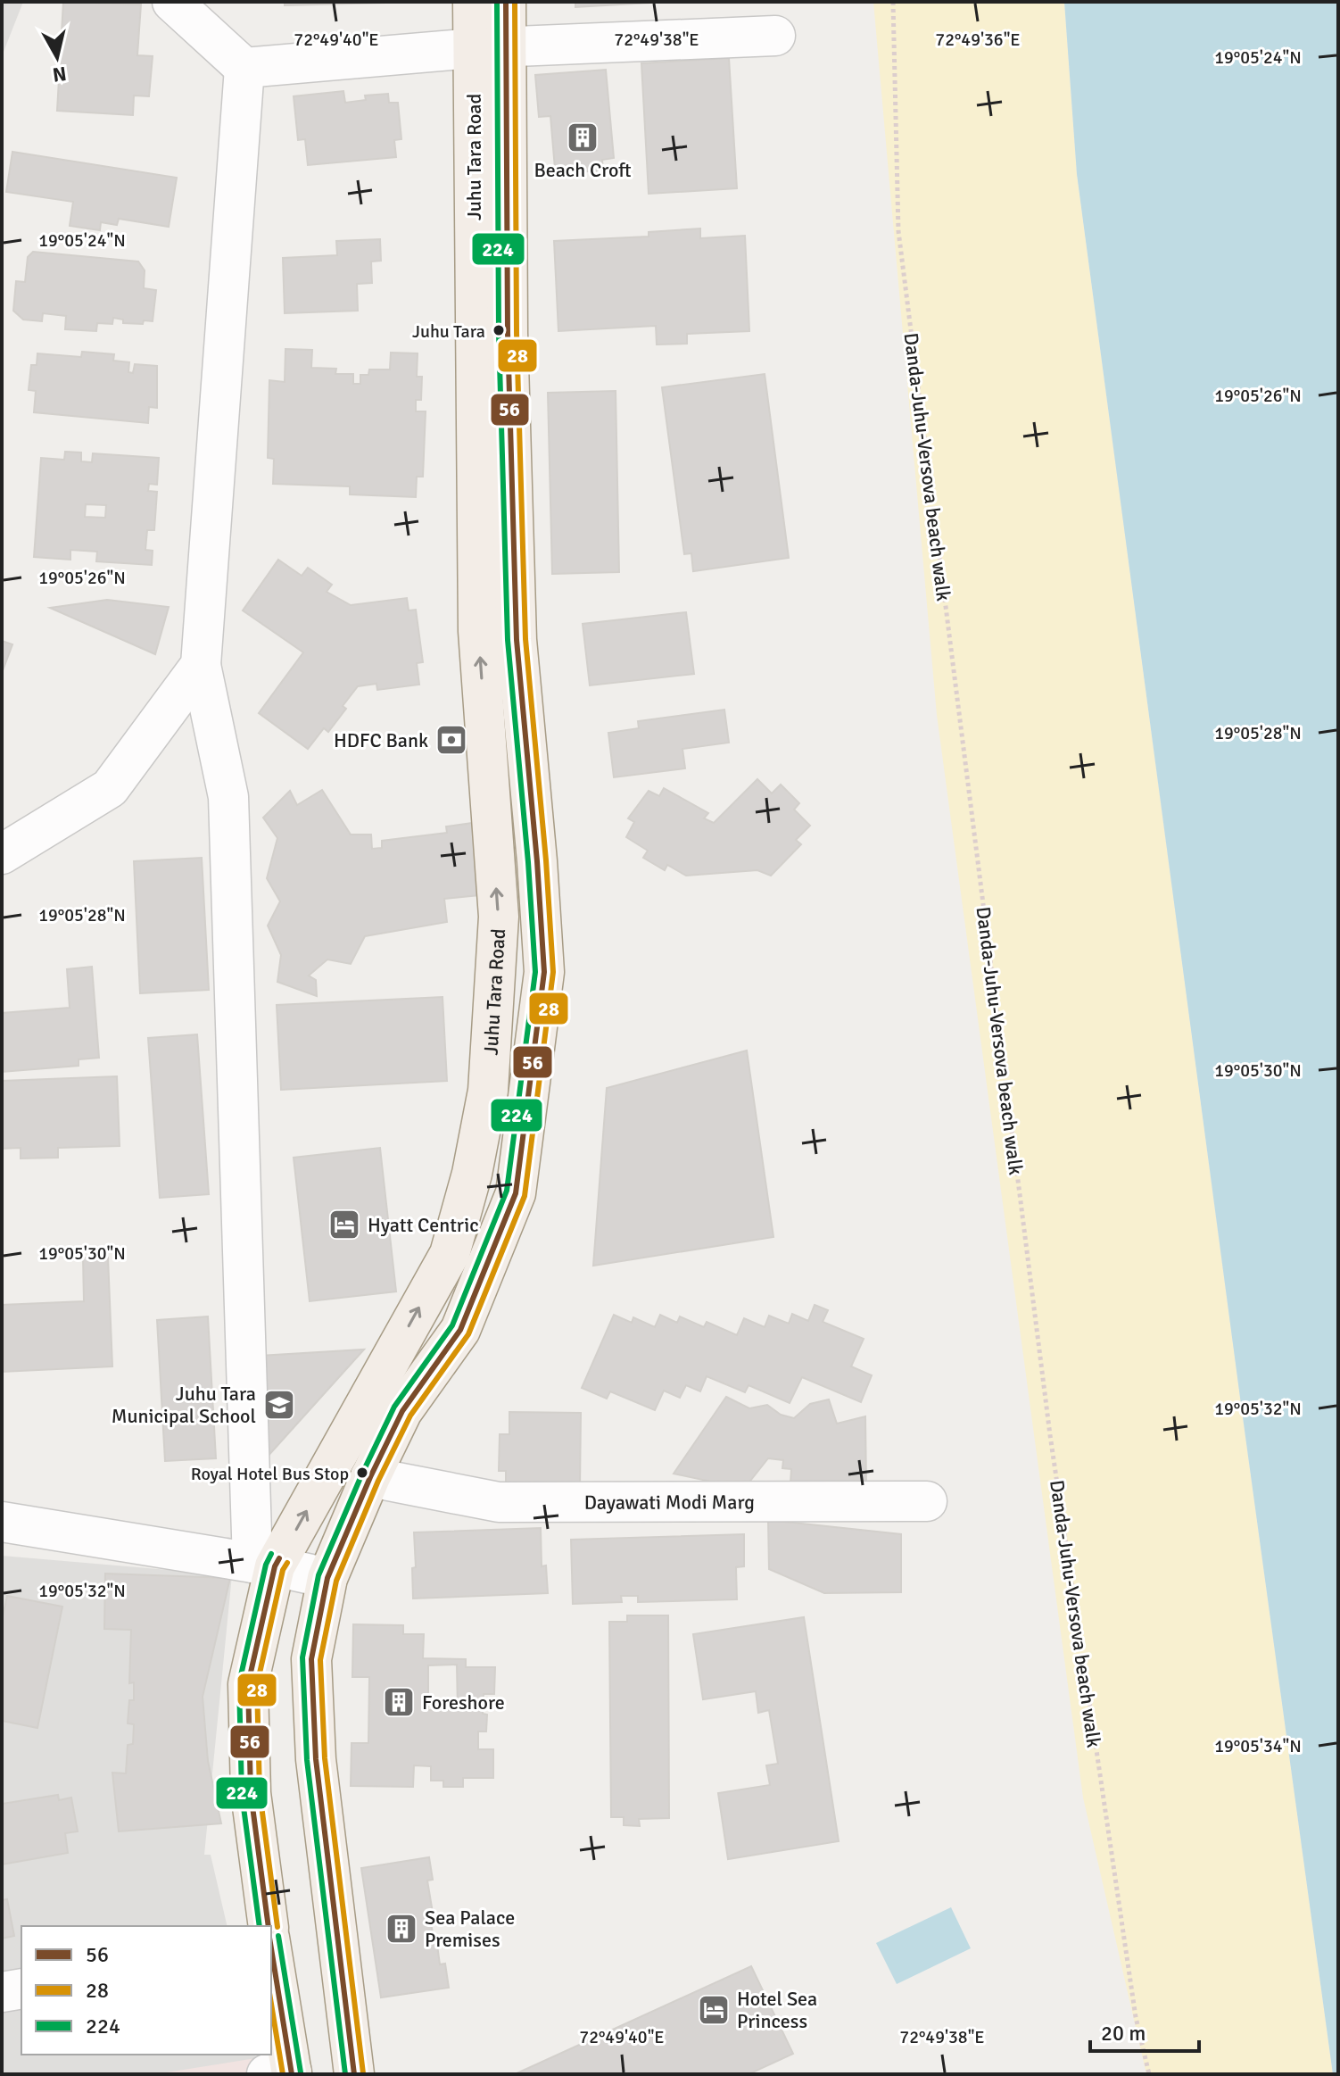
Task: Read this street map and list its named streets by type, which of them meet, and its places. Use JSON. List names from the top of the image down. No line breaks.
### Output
{"streets":{"main road":["Juhu Tara Road"],"street":["Dayawati Modi Marg"],"path":["Danda-Juhu-Versova beach walk"]},"crossings":[["Juhu Tara Road","Dayawati Modi Marg"]],"places":{"building":["Beach Croft","Foreshore","Sea Palace Premises"],"other":["Juhu Tara","Royal Hotel Bus Stop"],"bank":["HDFC Bank"],"hotel":["Hyatt Centric","Hotel Sea Princess"],"school or university":["Juhu Tara Municipal School"]},"lines":["transit line 56","transit line 28","transit line 224"],"legend":["56","28","224"],"scale_bar":"20 m","north":"bottom","coordinates":["72°49'40\"E","72°49'38\"E","72°49'36\"E","19°05'24\"N","19°05'26\"N","19°05'28\"N","19°05'30\"N","19°05'32\"N","19°05'34\"N"]}
